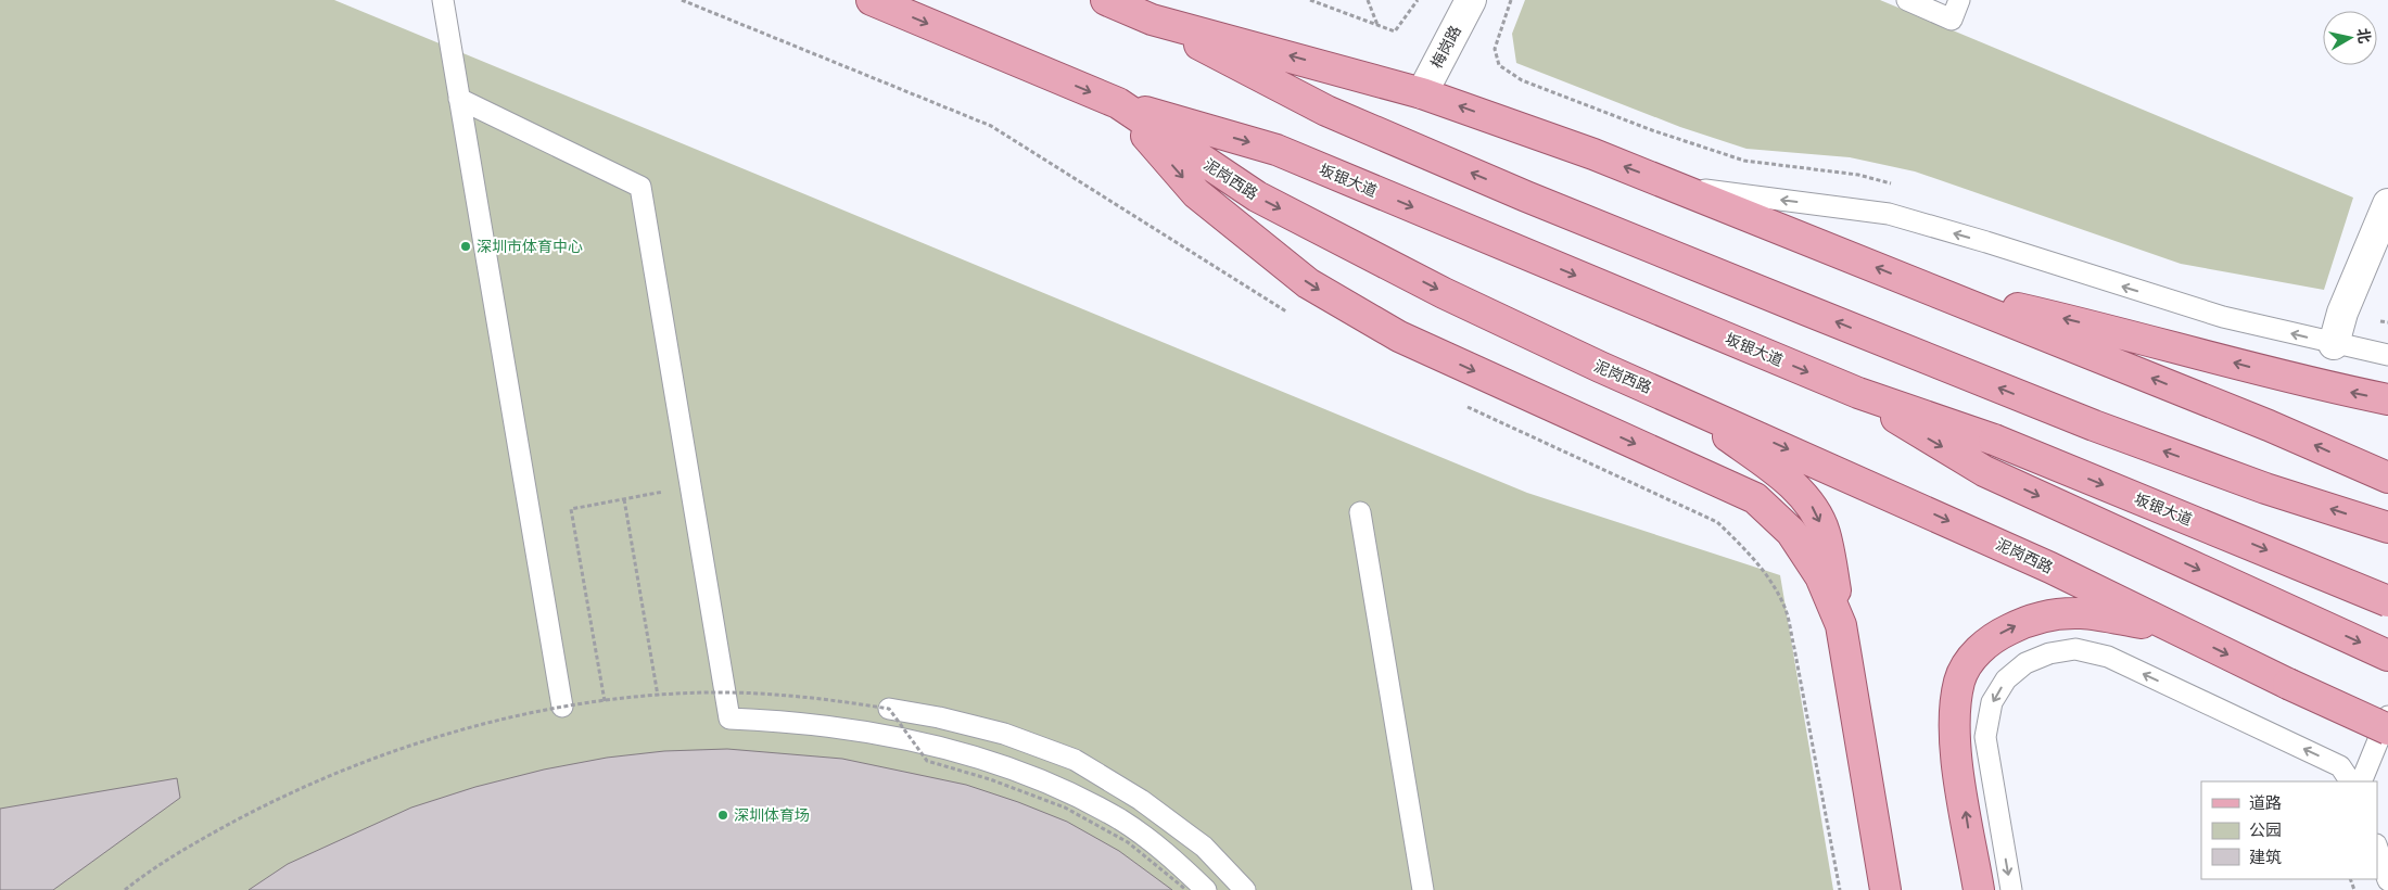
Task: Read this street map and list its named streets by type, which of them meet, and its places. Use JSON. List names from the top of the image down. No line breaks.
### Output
{"streets":{"main road":["泥岗西路","坂银大道"],"street":["梅岗路"]},"crossings":[["泥岗西路","坂银大道"]],"places":["深圳市体育中心","深圳体育场"],"legend":["道路","公园","建筑"],"north":"right"}
